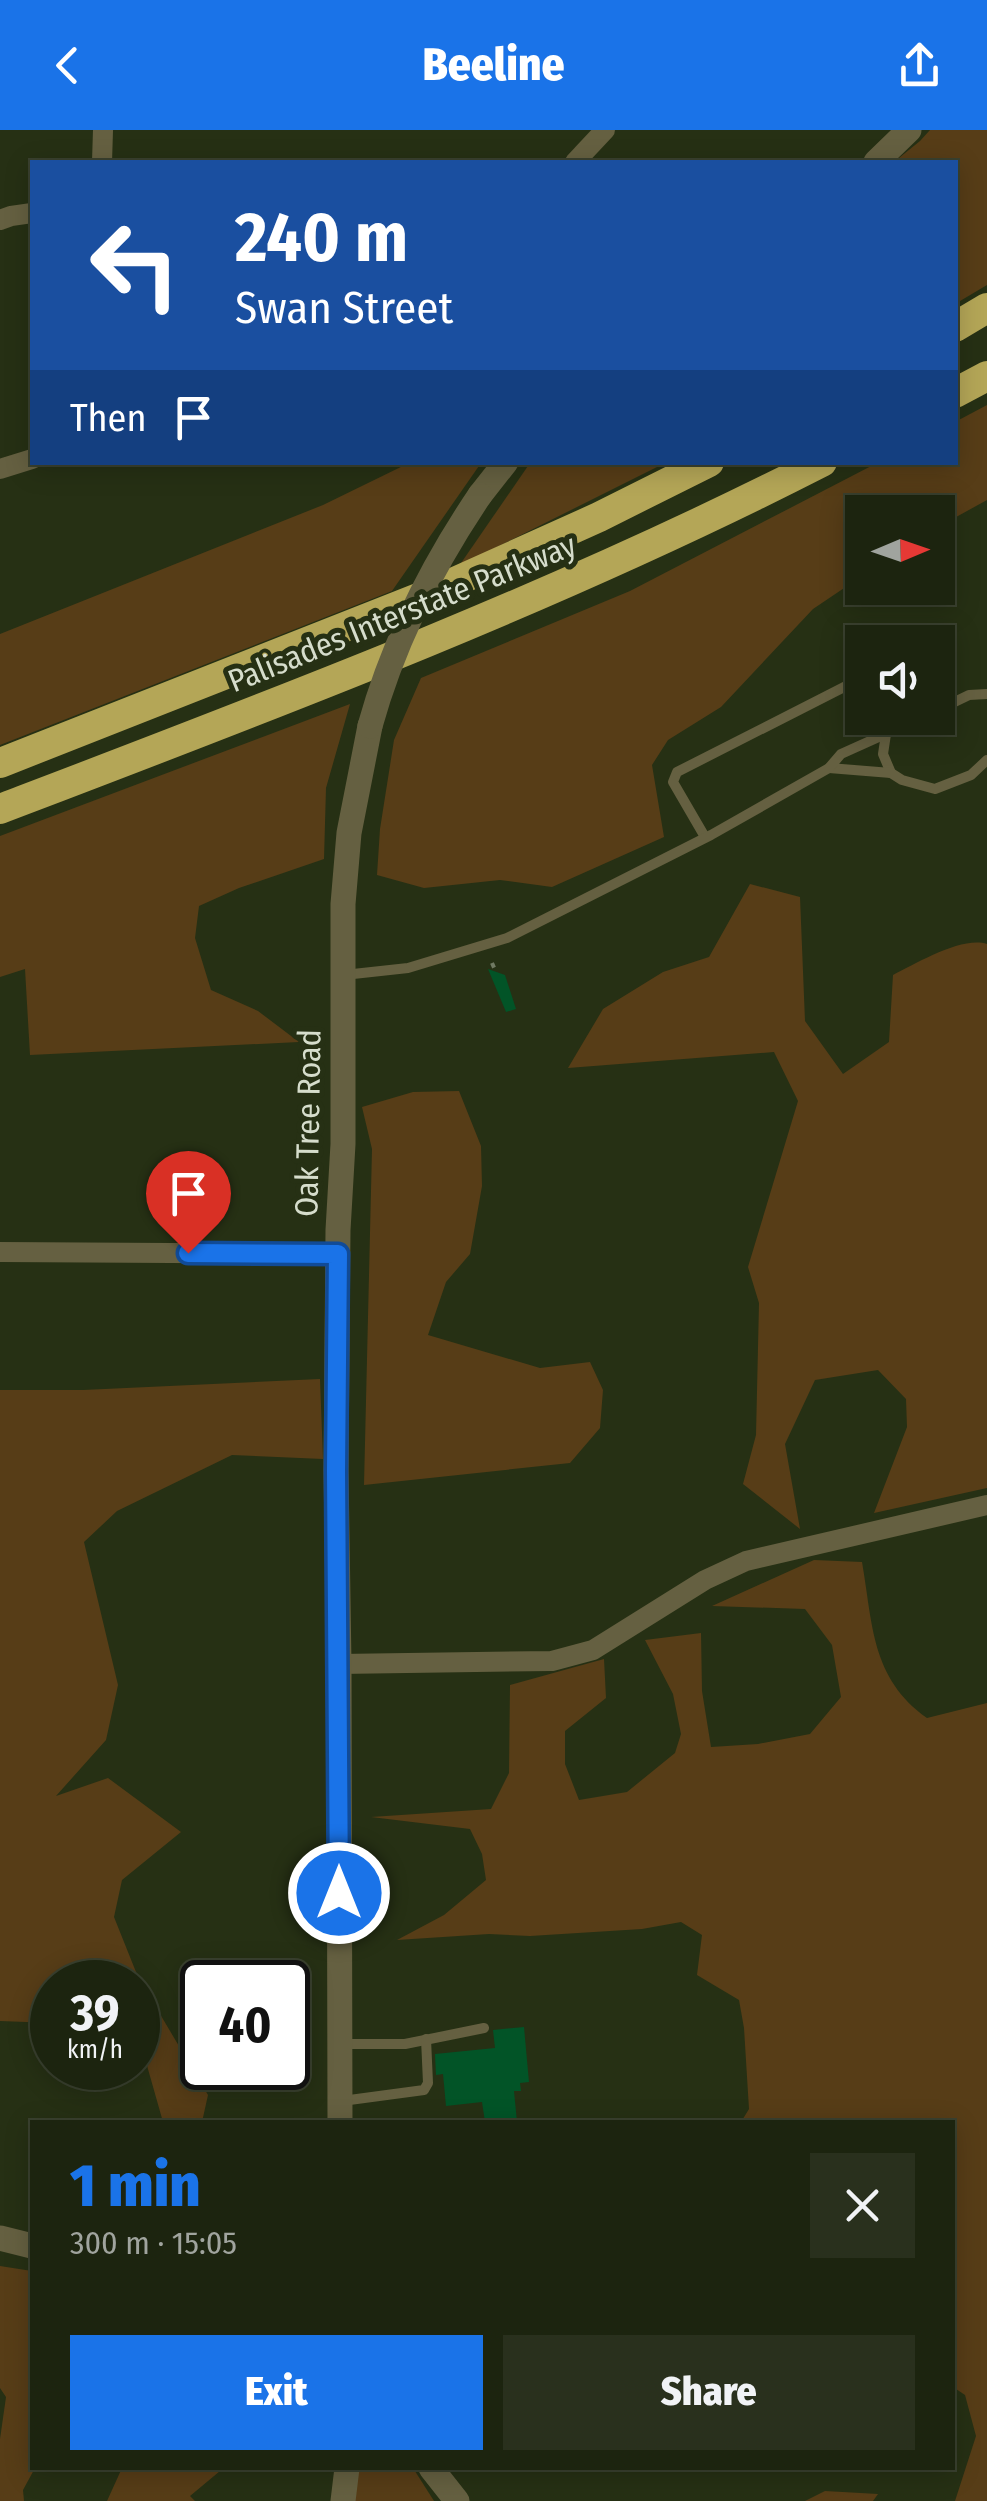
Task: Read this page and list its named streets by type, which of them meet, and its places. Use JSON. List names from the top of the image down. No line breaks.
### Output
{"streets":{"highway":["Palisades Interstate Parkway"],"street":["Oak Tree Road"]},"north":"right","page":{"header":"Beeline","turn":["240 m","Swan Street"],"then":"Then","speed":"39 km/h","limit":"40","heading":["1 min","300 m · 15:05"],"buttons":["Exit","Share"]}}
